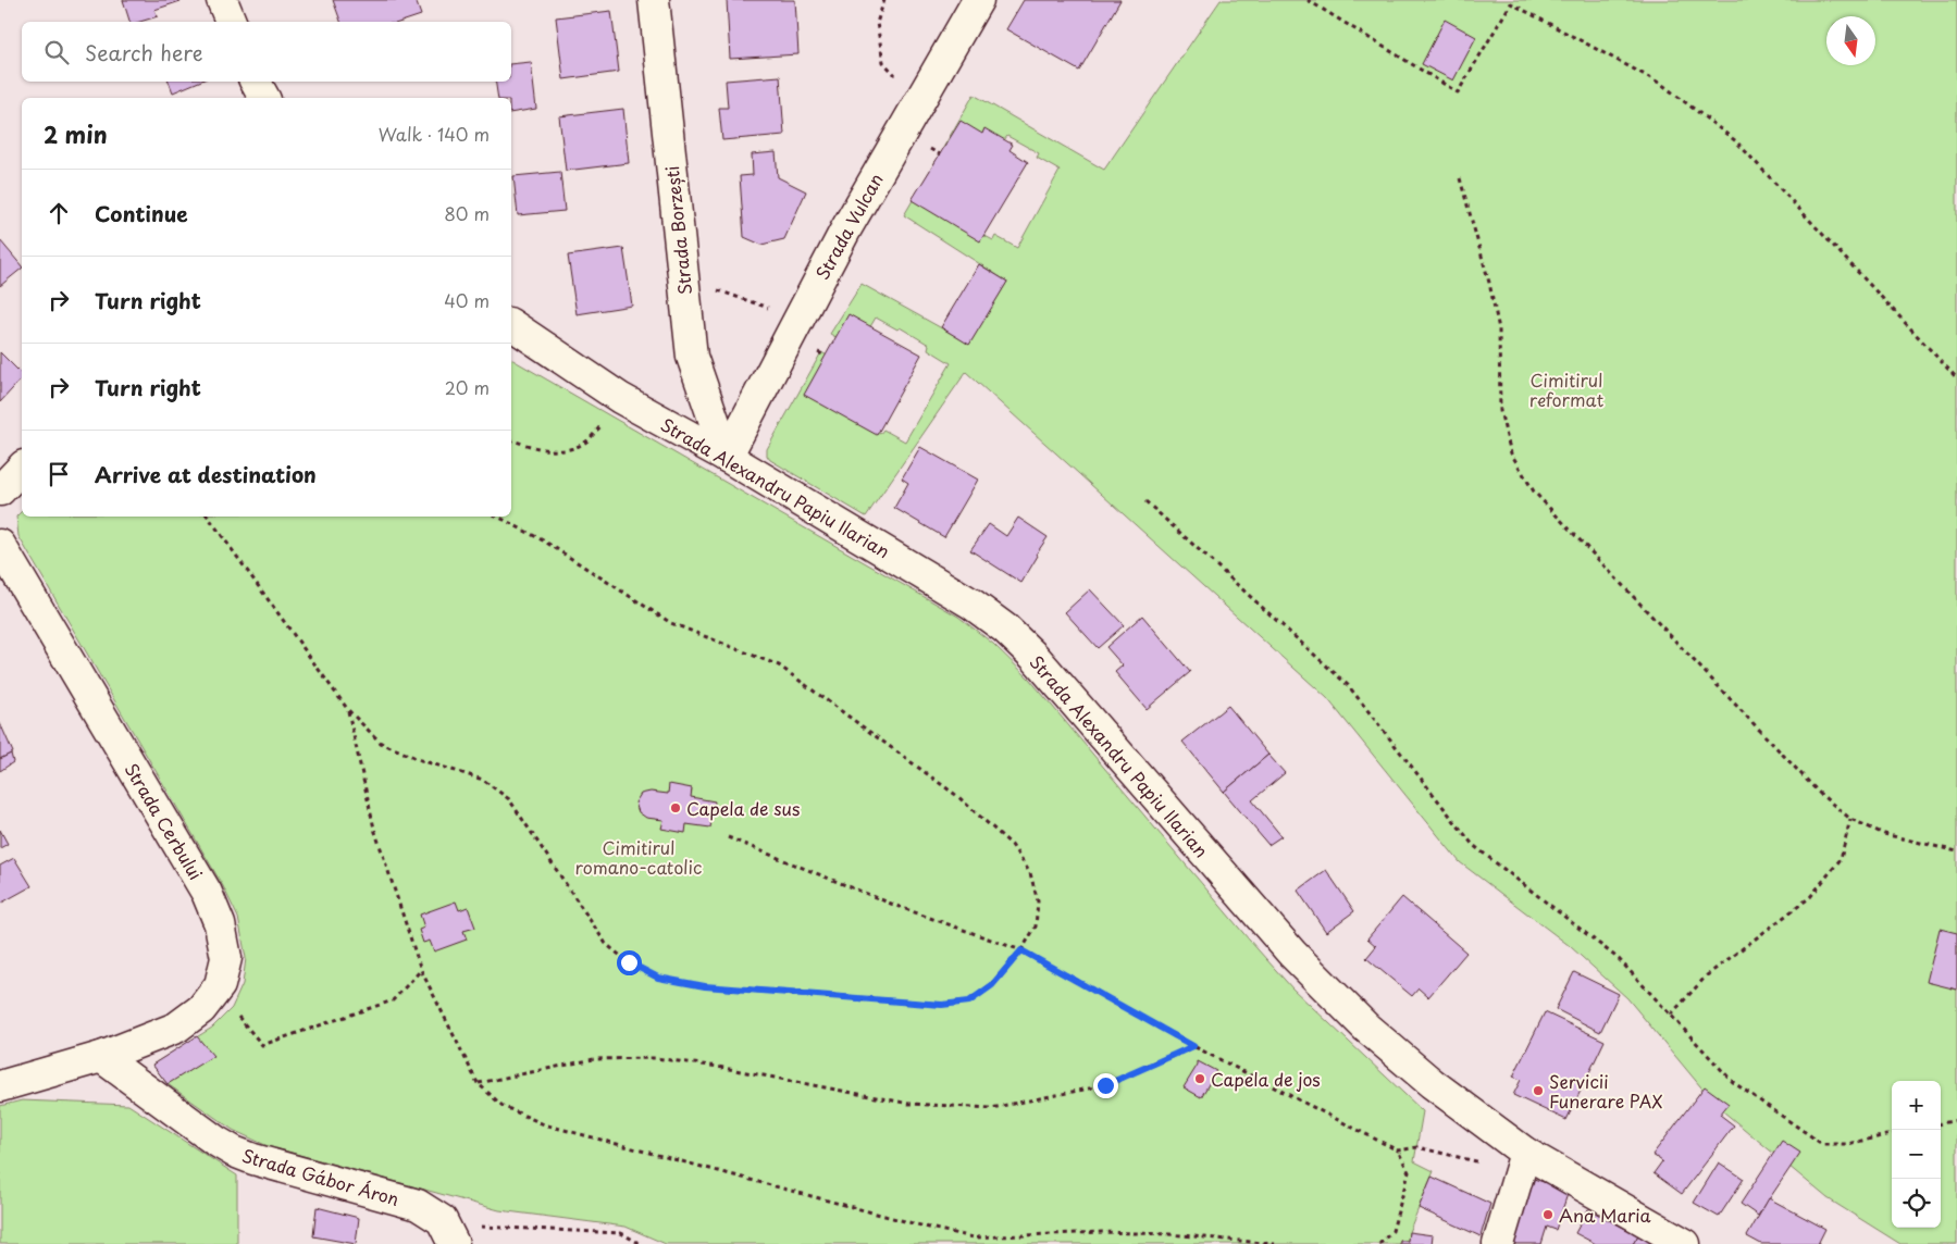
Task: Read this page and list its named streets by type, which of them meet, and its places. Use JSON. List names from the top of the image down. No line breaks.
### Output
{"streets":{"street":["Strada Vulcan","Strada Borzești","Strada Alexandru Papiu Ilarian","Strada Cerbului","Strada Gábor Áron"]},"crossings":[["Strada Vulcan","Strada Borzești"],["Strada Vulcan","Strada Alexandru Papiu Ilarian"],["Strada Borzești","Strada Alexandru Papiu Ilarian"],["Strada Cerbului","Strada Gábor Áron"]],"parks":["Cimitirul reformat","Cimitirul romano-catolic"],"places":["Capela de sus","Capela de jos","Servicii Funerare PAX","Ana Maria"],"north":"bottom","page":{"search":"Search here","heading":["2 min","Walk · 140 m"],"list":[["Continue","80 m"],["Turn right","40 m"],["Turn right","20 m"],"Arrive at destination"],"map_buttons":["+","−"]}}
